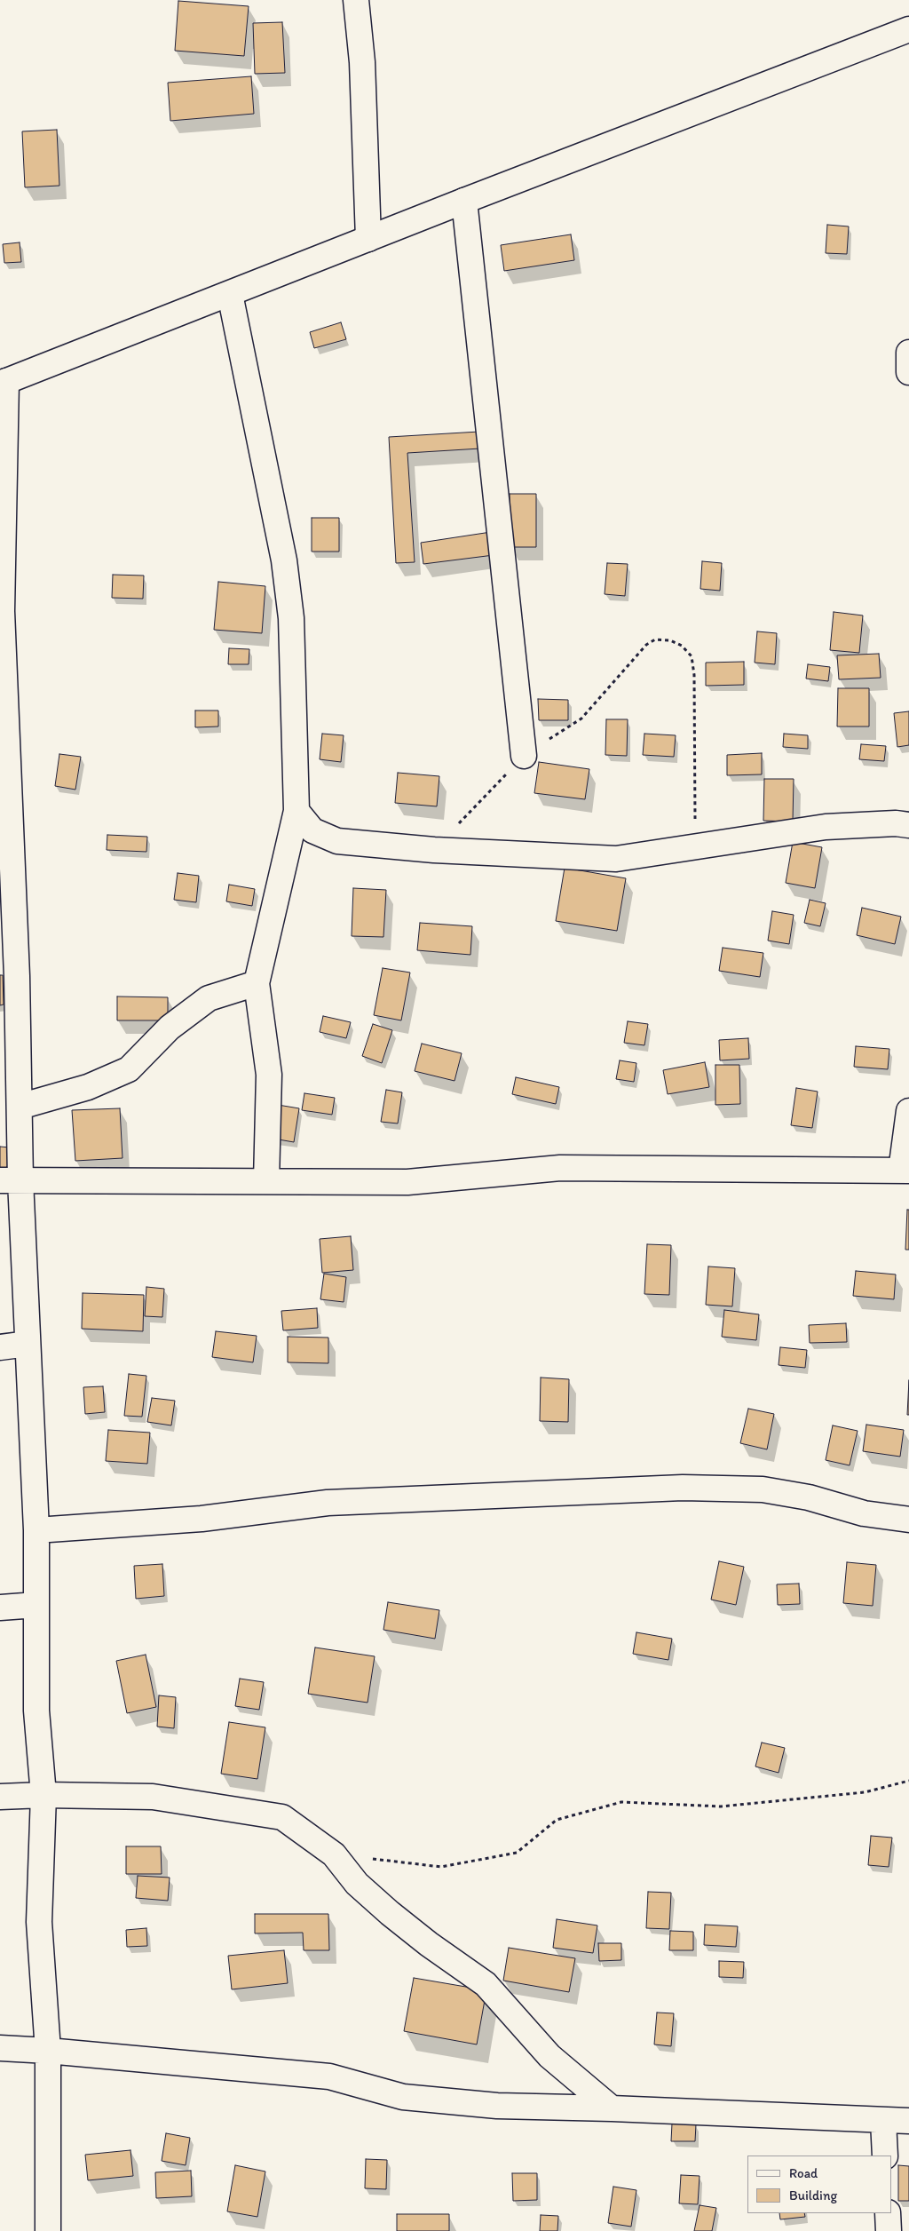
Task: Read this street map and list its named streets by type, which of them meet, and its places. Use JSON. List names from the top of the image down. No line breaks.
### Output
{"legend":["Road","Building"]}
